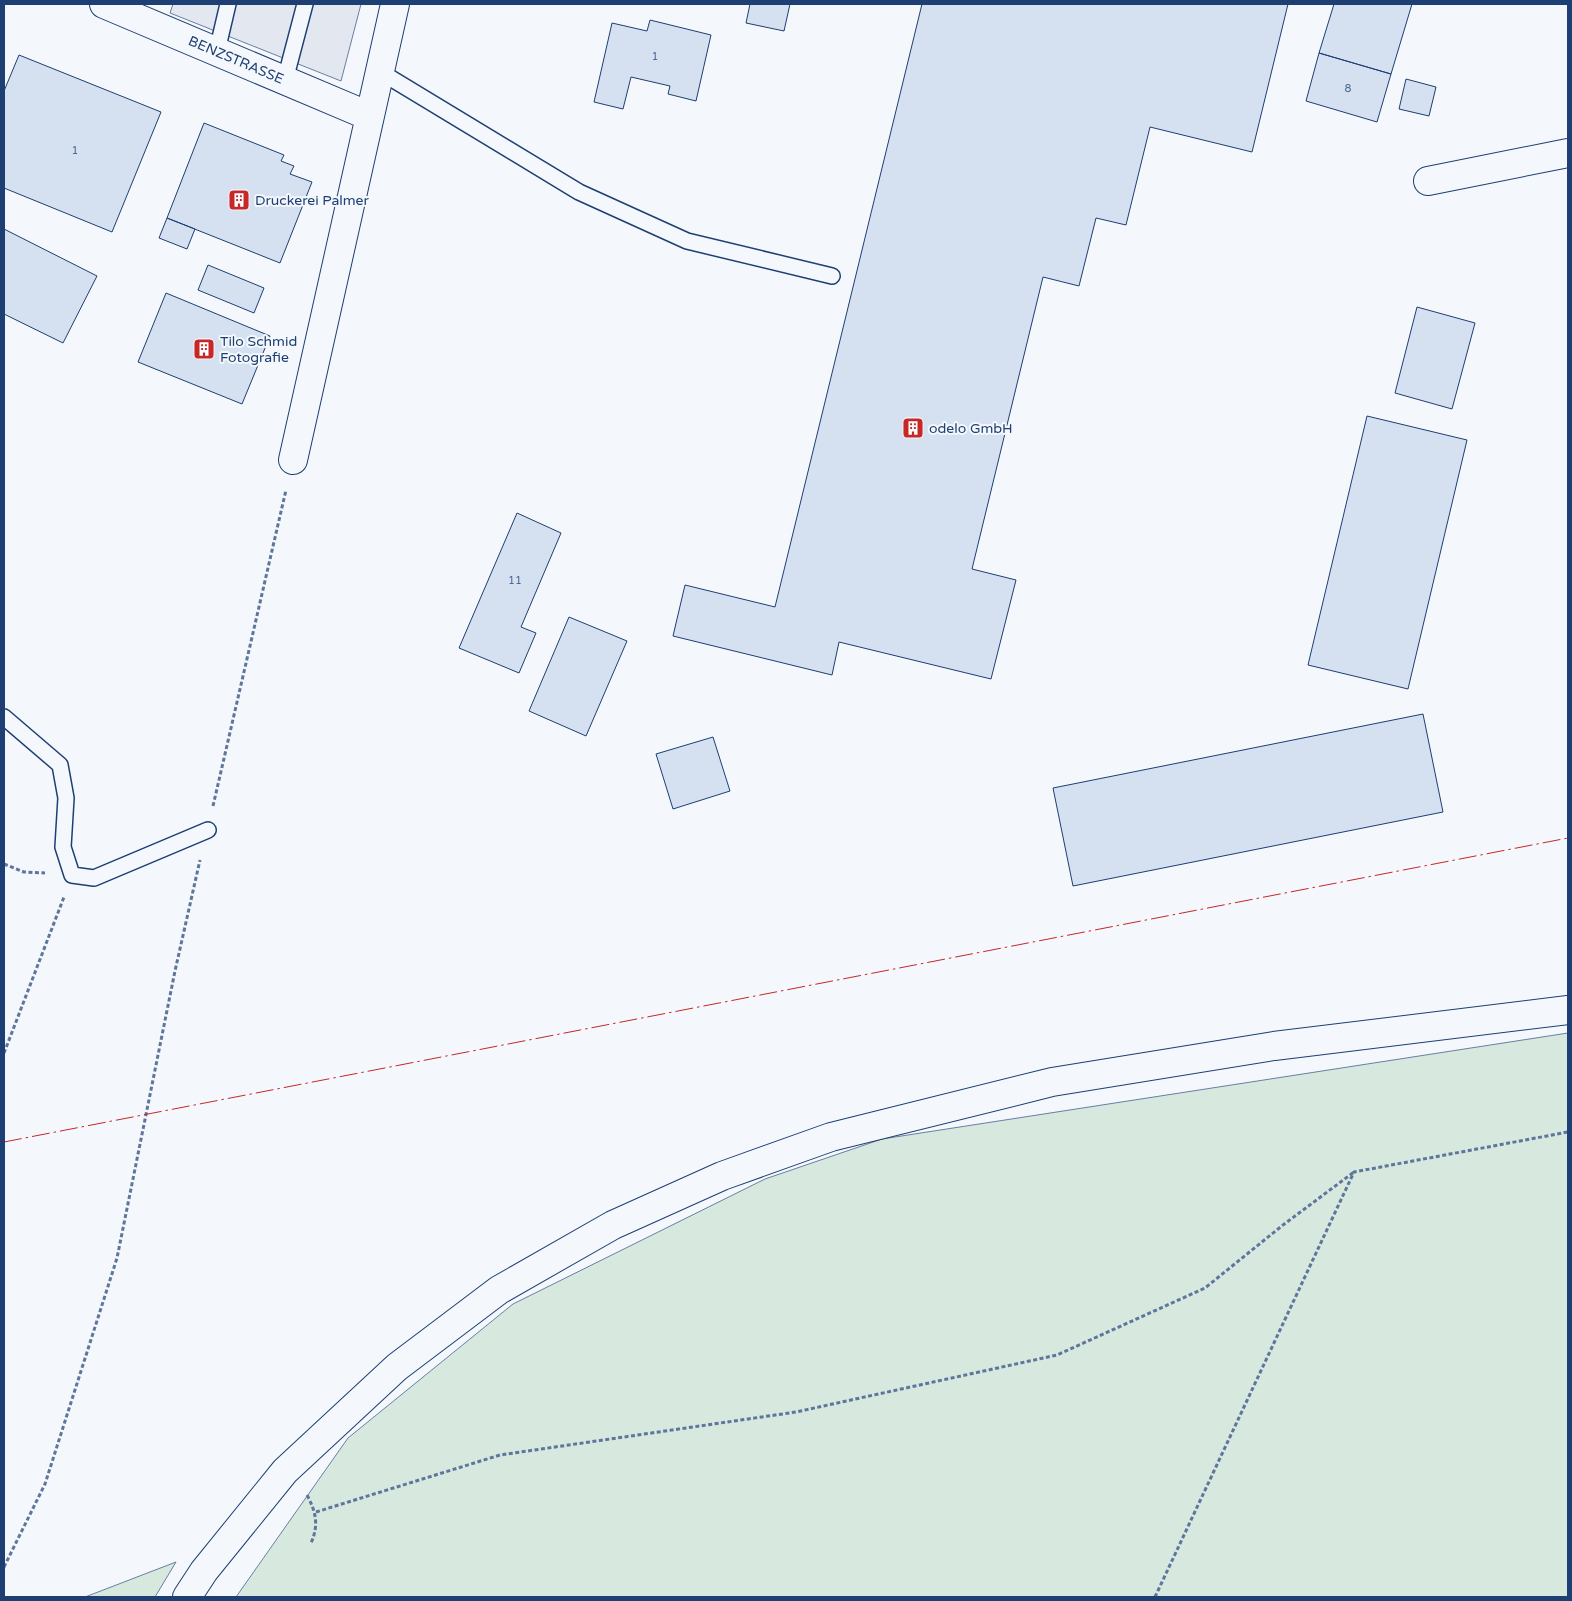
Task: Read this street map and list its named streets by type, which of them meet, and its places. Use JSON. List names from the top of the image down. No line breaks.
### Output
{"streets":{"street":["BENZSTRASSE"]},"places":{"building":["Druckerei Palmer","Tilo Schmid Fotografie","odelo GmbH"]},"house_numbers":["1","8","1","11"]}
